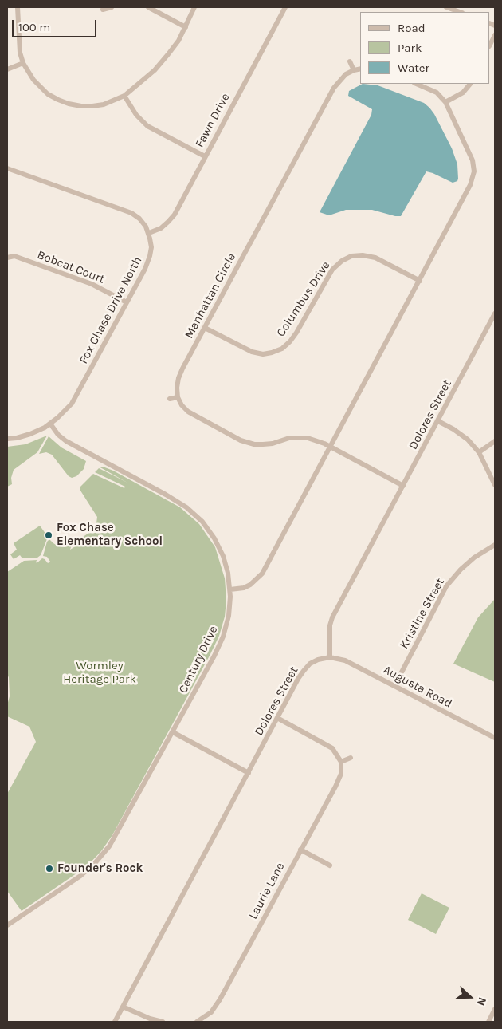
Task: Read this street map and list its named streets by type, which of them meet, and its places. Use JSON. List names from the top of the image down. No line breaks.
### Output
{"streets":{"street":["Fawn Drive","Bobcat Court","Manhattan Circle","Columbus Drive","Fox Chase Drive North","Dolores Street","Kristine Street","Century Drive","Augusta Road","Laurie Lane"]},"crossings":[["Fawn Drive","Fox Chase Drive North"],["Bobcat Court","Fox Chase Drive North"],["Manhattan Circle","Columbus Drive"],["Fox Chase Drive North","Century Drive"],["Dolores Street","Augusta Road"],["Kristine Street","Augusta Road"]],"parks":["Wormley Heritage Park"],"places":["Fox Chase Elementary School","Founder's Rock"],"legend":["Road","Park","Water"],"scale_bar":"100 m","north":"right"}
